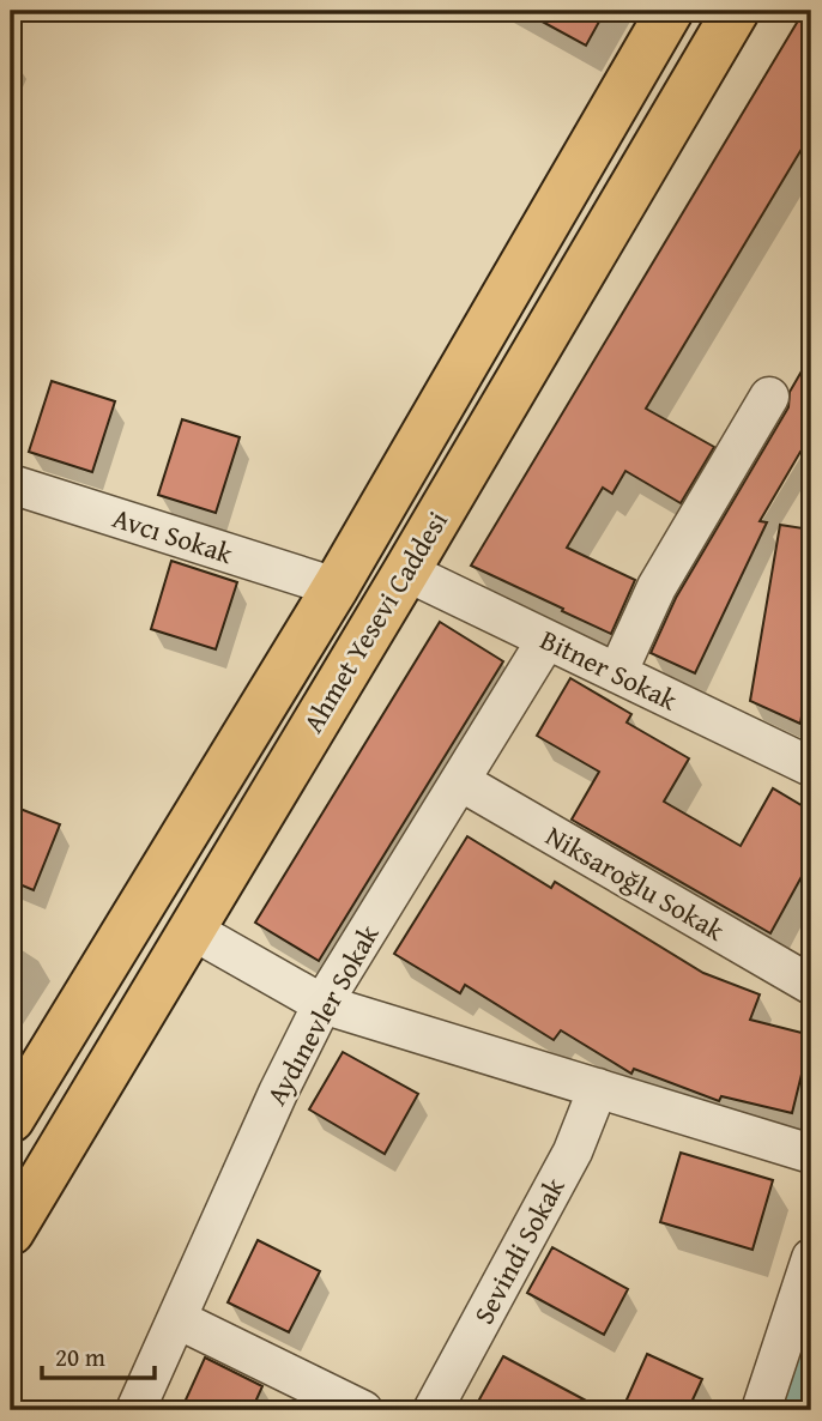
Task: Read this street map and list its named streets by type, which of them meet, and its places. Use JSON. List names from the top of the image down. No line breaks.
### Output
{"streets":{"highway":["Ahmet Yesevi Caddesi"],"street":["Avcı Sokak","Bitner Sokak","Niksaroğlu Sokak","Aydınevler Sokak","Sevindi Sokak"]},"crossings":[["Avcı Sokak","Ahmet Yesevi Caddesi"],["Ahmet Yesevi Caddesi","Bitner Sokak"],["Bitner Sokak","Aydınevler Sokak"],["Niksaroğlu Sokak","Aydınevler Sokak"]],"scale_bar":"20 m"}
